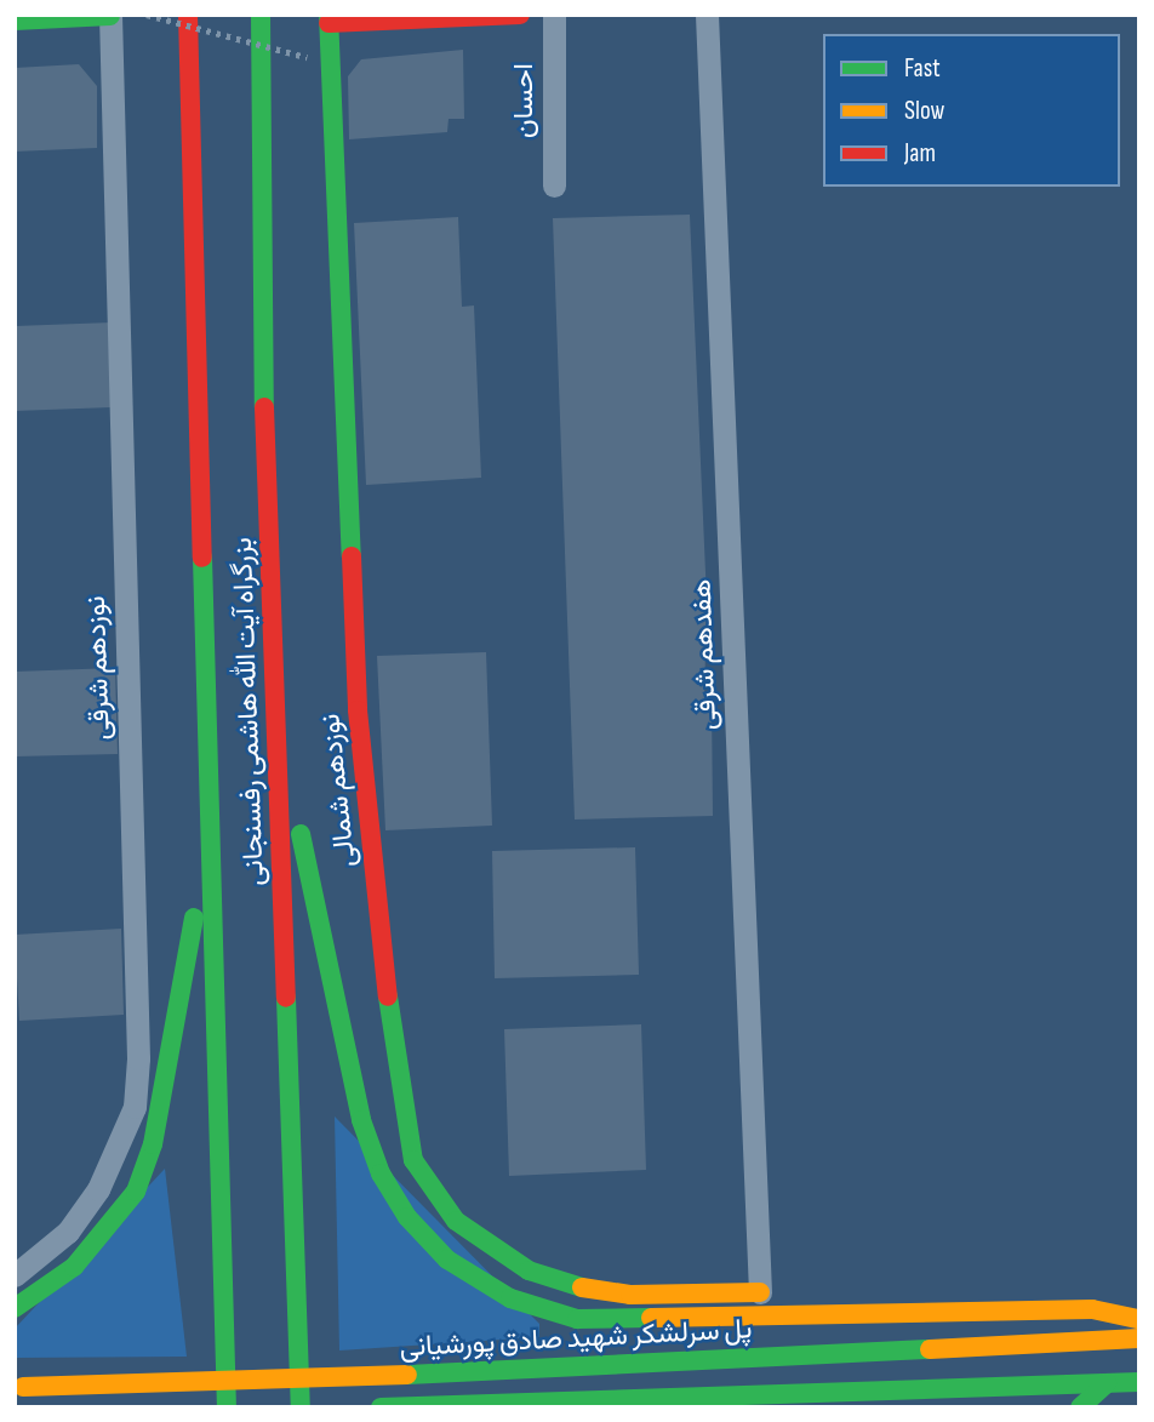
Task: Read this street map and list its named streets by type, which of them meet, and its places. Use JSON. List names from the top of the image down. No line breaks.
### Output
{"streets":{"main road":["بزرگراه آیت الله هاشمی رفسنجانی","نوزدهم شمالی","پل سرلشکر شهید صادق پورشیانی"],"street":["احسان","هفدهم شرقی","نوزدهم شرقی"]},"crossings":[["هفدهم شرقی","نوزدهم شمالی"]],"legend":["Fast","Slow","Jam"]}
